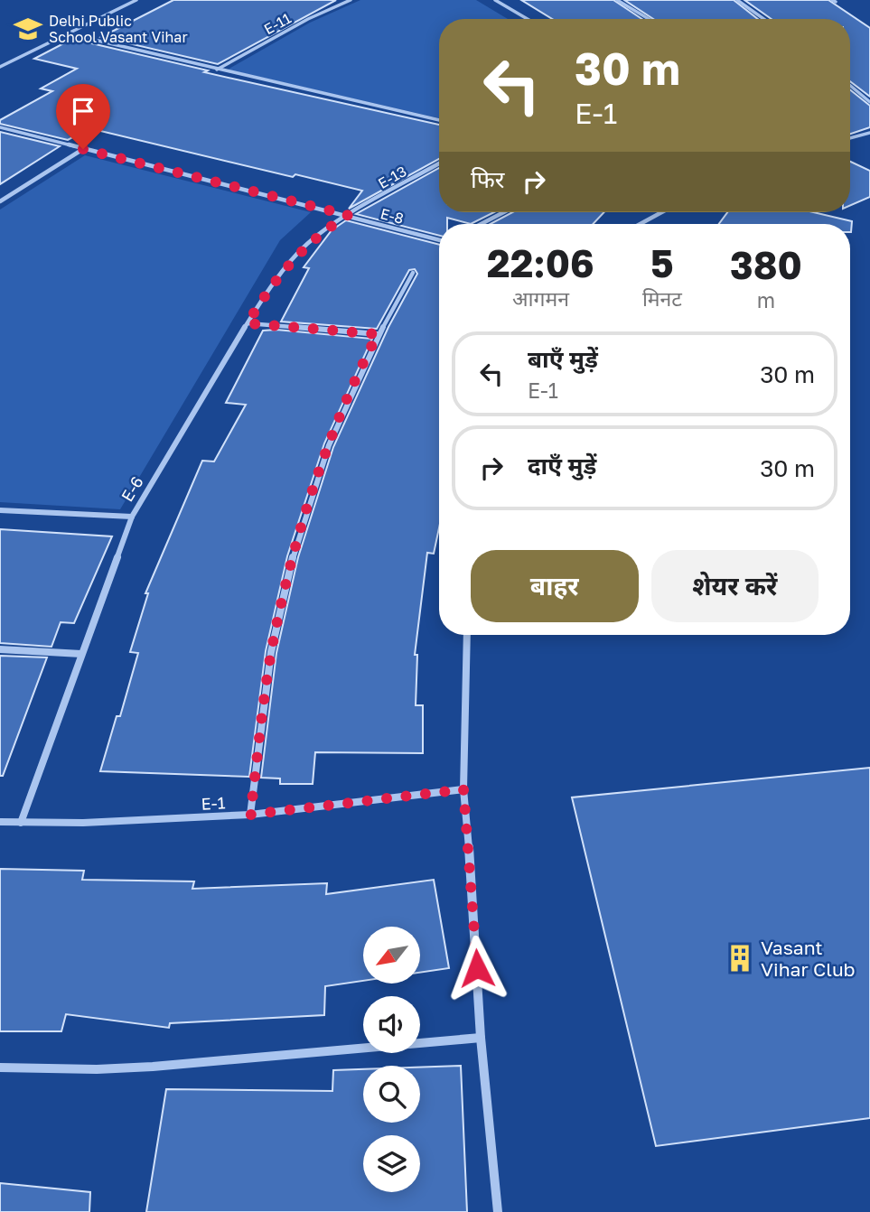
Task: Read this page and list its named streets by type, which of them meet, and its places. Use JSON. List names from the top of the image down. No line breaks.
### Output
{"streets":{"street":["E-11","E-13","E-8","E-6","E-1"]},"crossings":[["E-13","E-8"],["E-13","E-6"],["E-8","E-6"],["E-6","E-1"]],"places":{"school or university":["Delhi Public School Vasant Vihar"],"building":["Vasant Vihar Club"]},"north":"bottom left","page":{"turn":["30 m","E-1"],"then":"फिर","eta":["22:06","आगमन","5","मिनट","380","m"],"list":[{"name":"बाएँ मुड़ें","note":"E-1","value":"30 m"},{"name":"दाएँ मुड़ें","value":"30 m"}],"buttons":["बाहर","शेयर करें"]}}
